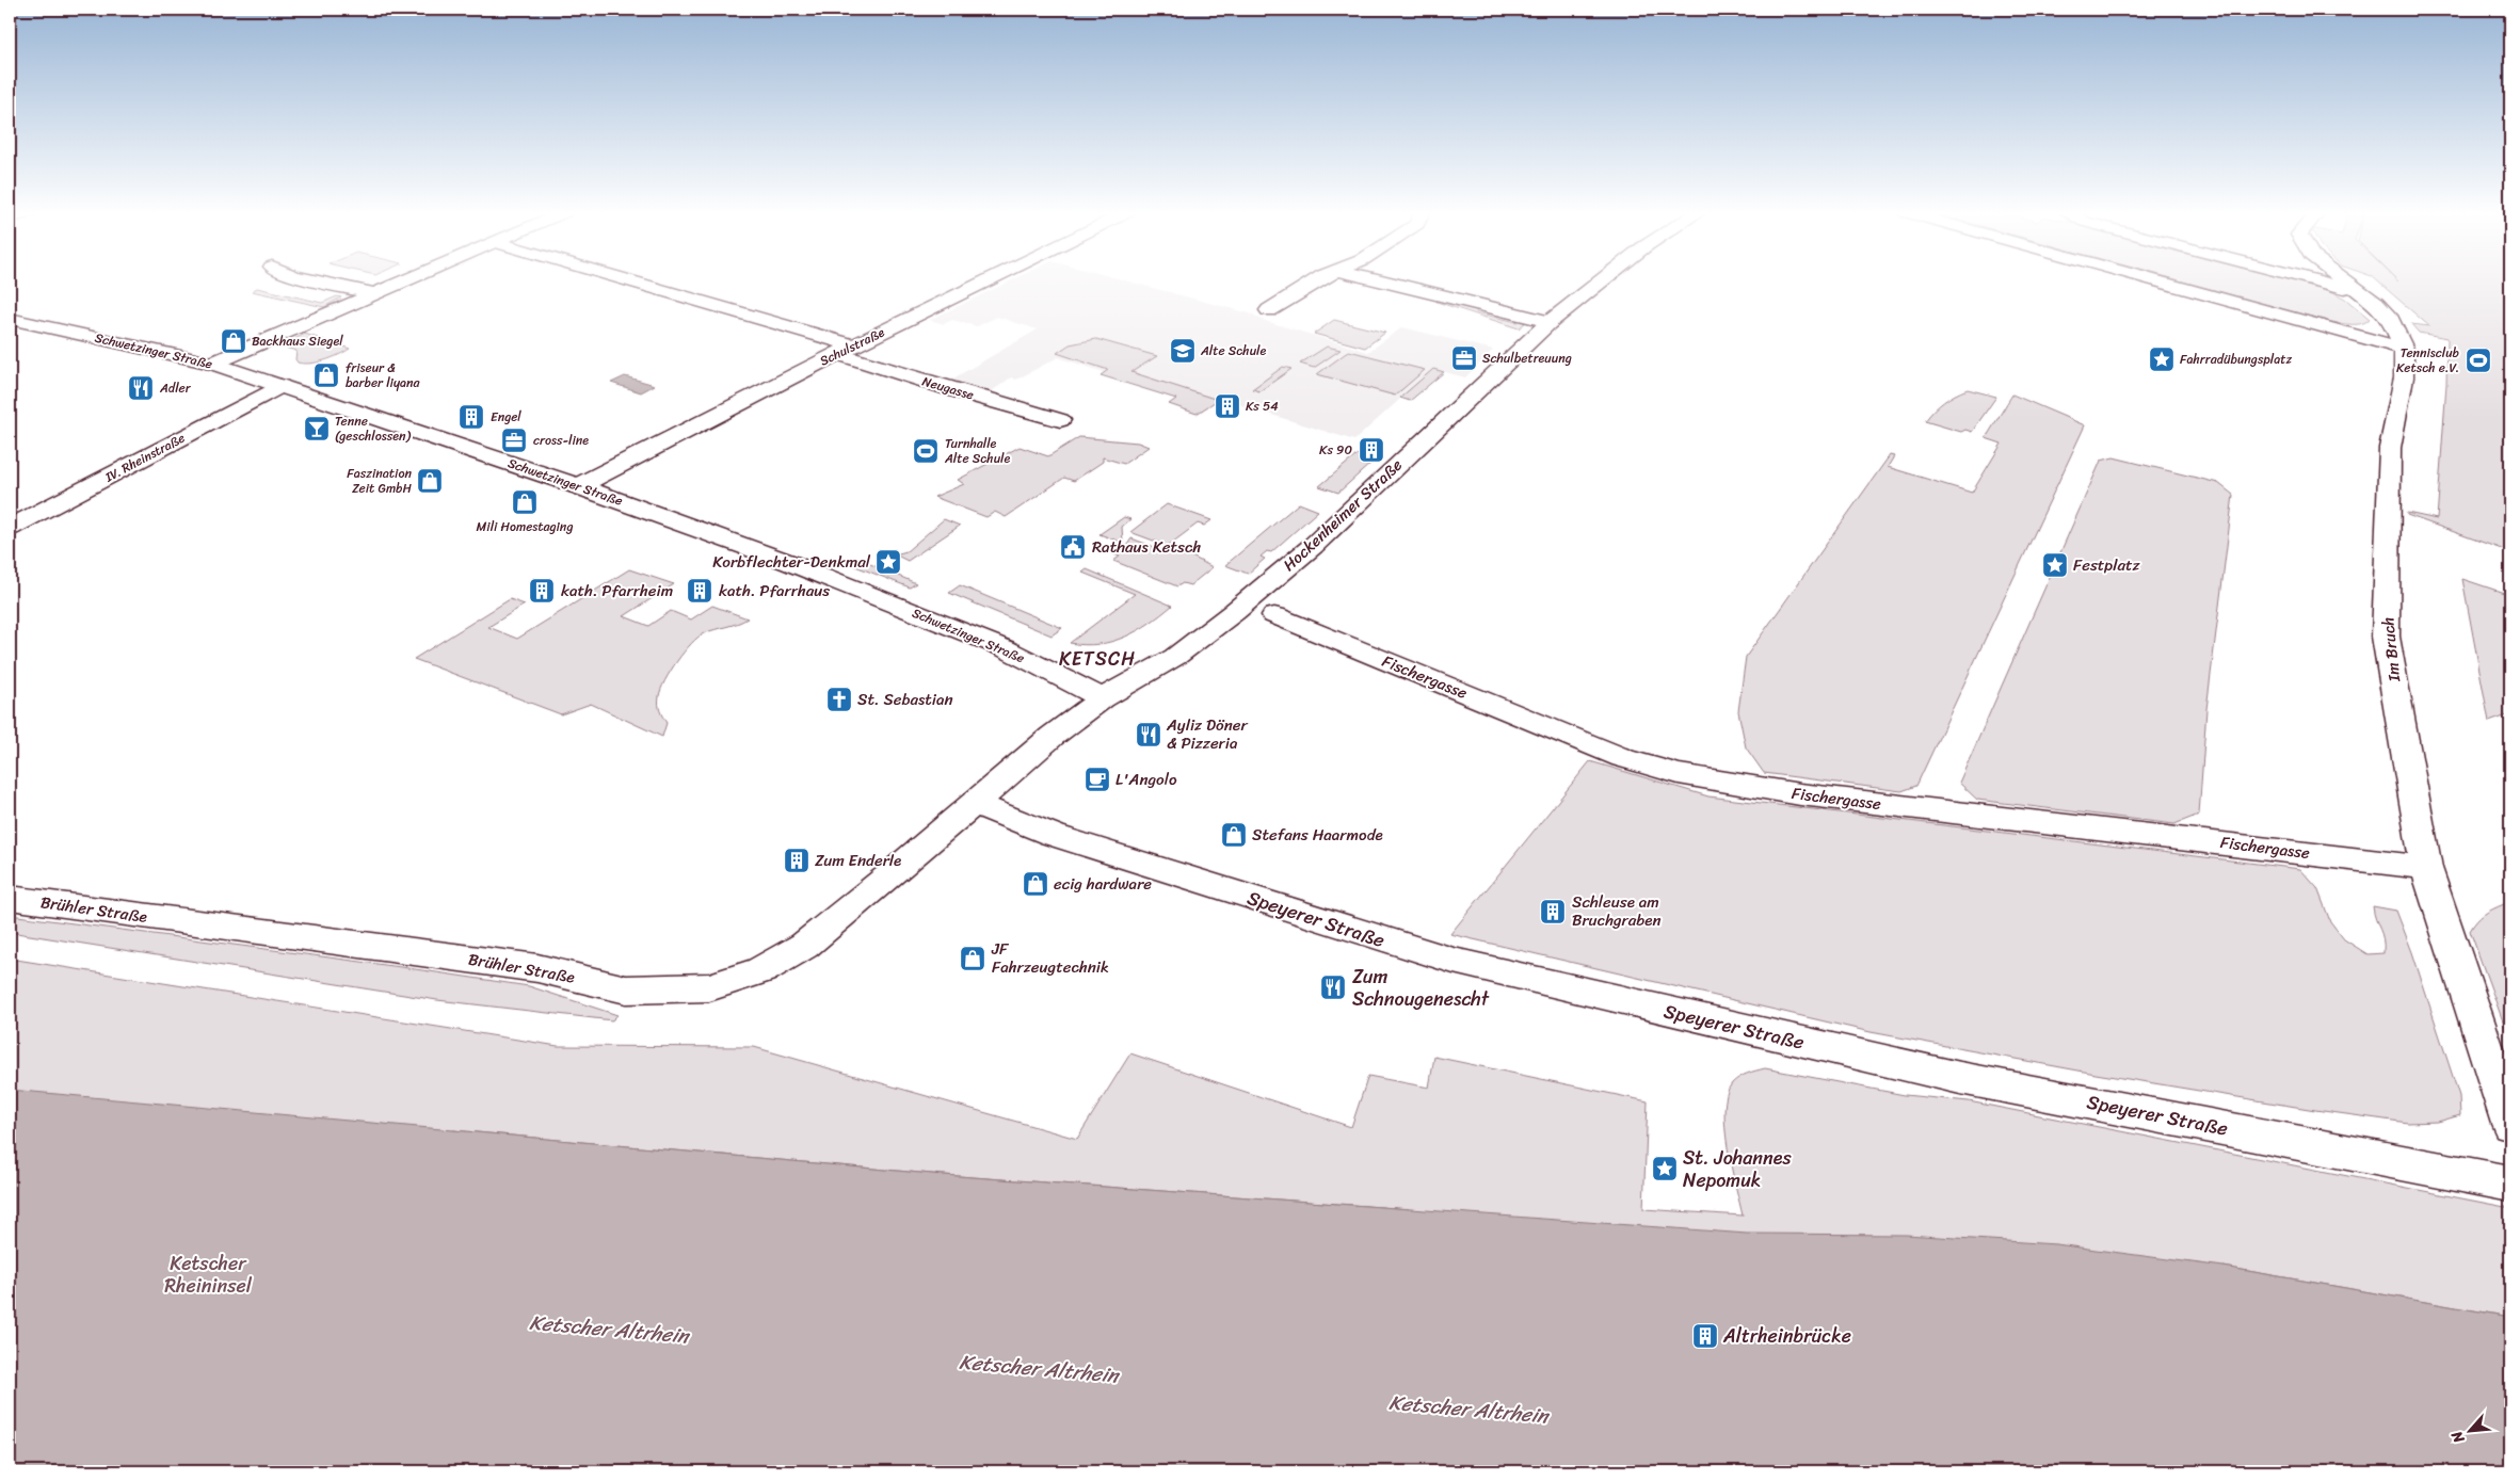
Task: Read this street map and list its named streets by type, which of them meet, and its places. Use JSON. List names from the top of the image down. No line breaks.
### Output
{"streets":{"street":["Schulstraße","Schwetzinger Straße","Neugasse","IV. Rheinstraße","Hockenheimer Straße","Im Bruch","Fischergasse","Brühler Straße","Speyerer Straße"]},"crossings":[["Schulstraße","Schwetzinger Straße"],["Schulstraße","Neugasse"],["Schwetzinger Straße","IV. Rheinstraße"],["Schwetzinger Straße","Hockenheimer Straße"],["Hockenheimer Straße","Brühler Straße"],["Hockenheimer Straße","Speyerer Straße"],["Im Bruch","Fischergasse"],["Brühler Straße","Speyerer Straße"]],"districts":["KETSCH"],"water":["Ketscher Altrhein"],"parks":["Ketscher Rheininsel"],"places":{"shop":["Backhaus Siegel","friseur & barber liyana","Faszination Zeit GmbH","Mili Homestaging","Stefans Haarmode","ecig hardware","JF Fahrzeugtechnik"],"school or university":["Alte Schule"],"office":["Schulbetreuung","cross-line"],"place":["Fahrradübungsplatz","Korbflechter-Denkmal","Festplatz","St. Johannes Nepomuk"],"sports":["Tennisclub Ketsch e.V.","Turnhalle Alte Schule"],"restaurant":["Adler","Ayliz Döner & Pizzeria","Zum Schnougenescht"],"building":["Ks 54","Engel","Ks 90","kath. Pfarrheim","kath. Pfarrhaus","Zum Enderle","Schleuse am Bruchgraben","Altrheinbrücke"],"bar":["Tenne (geschlossen)"],"public building":["Rathaus Ketsch"],"church":["St. Sebastian"],"cafe":["L'Angolo"]},"north":"bottom left"}
